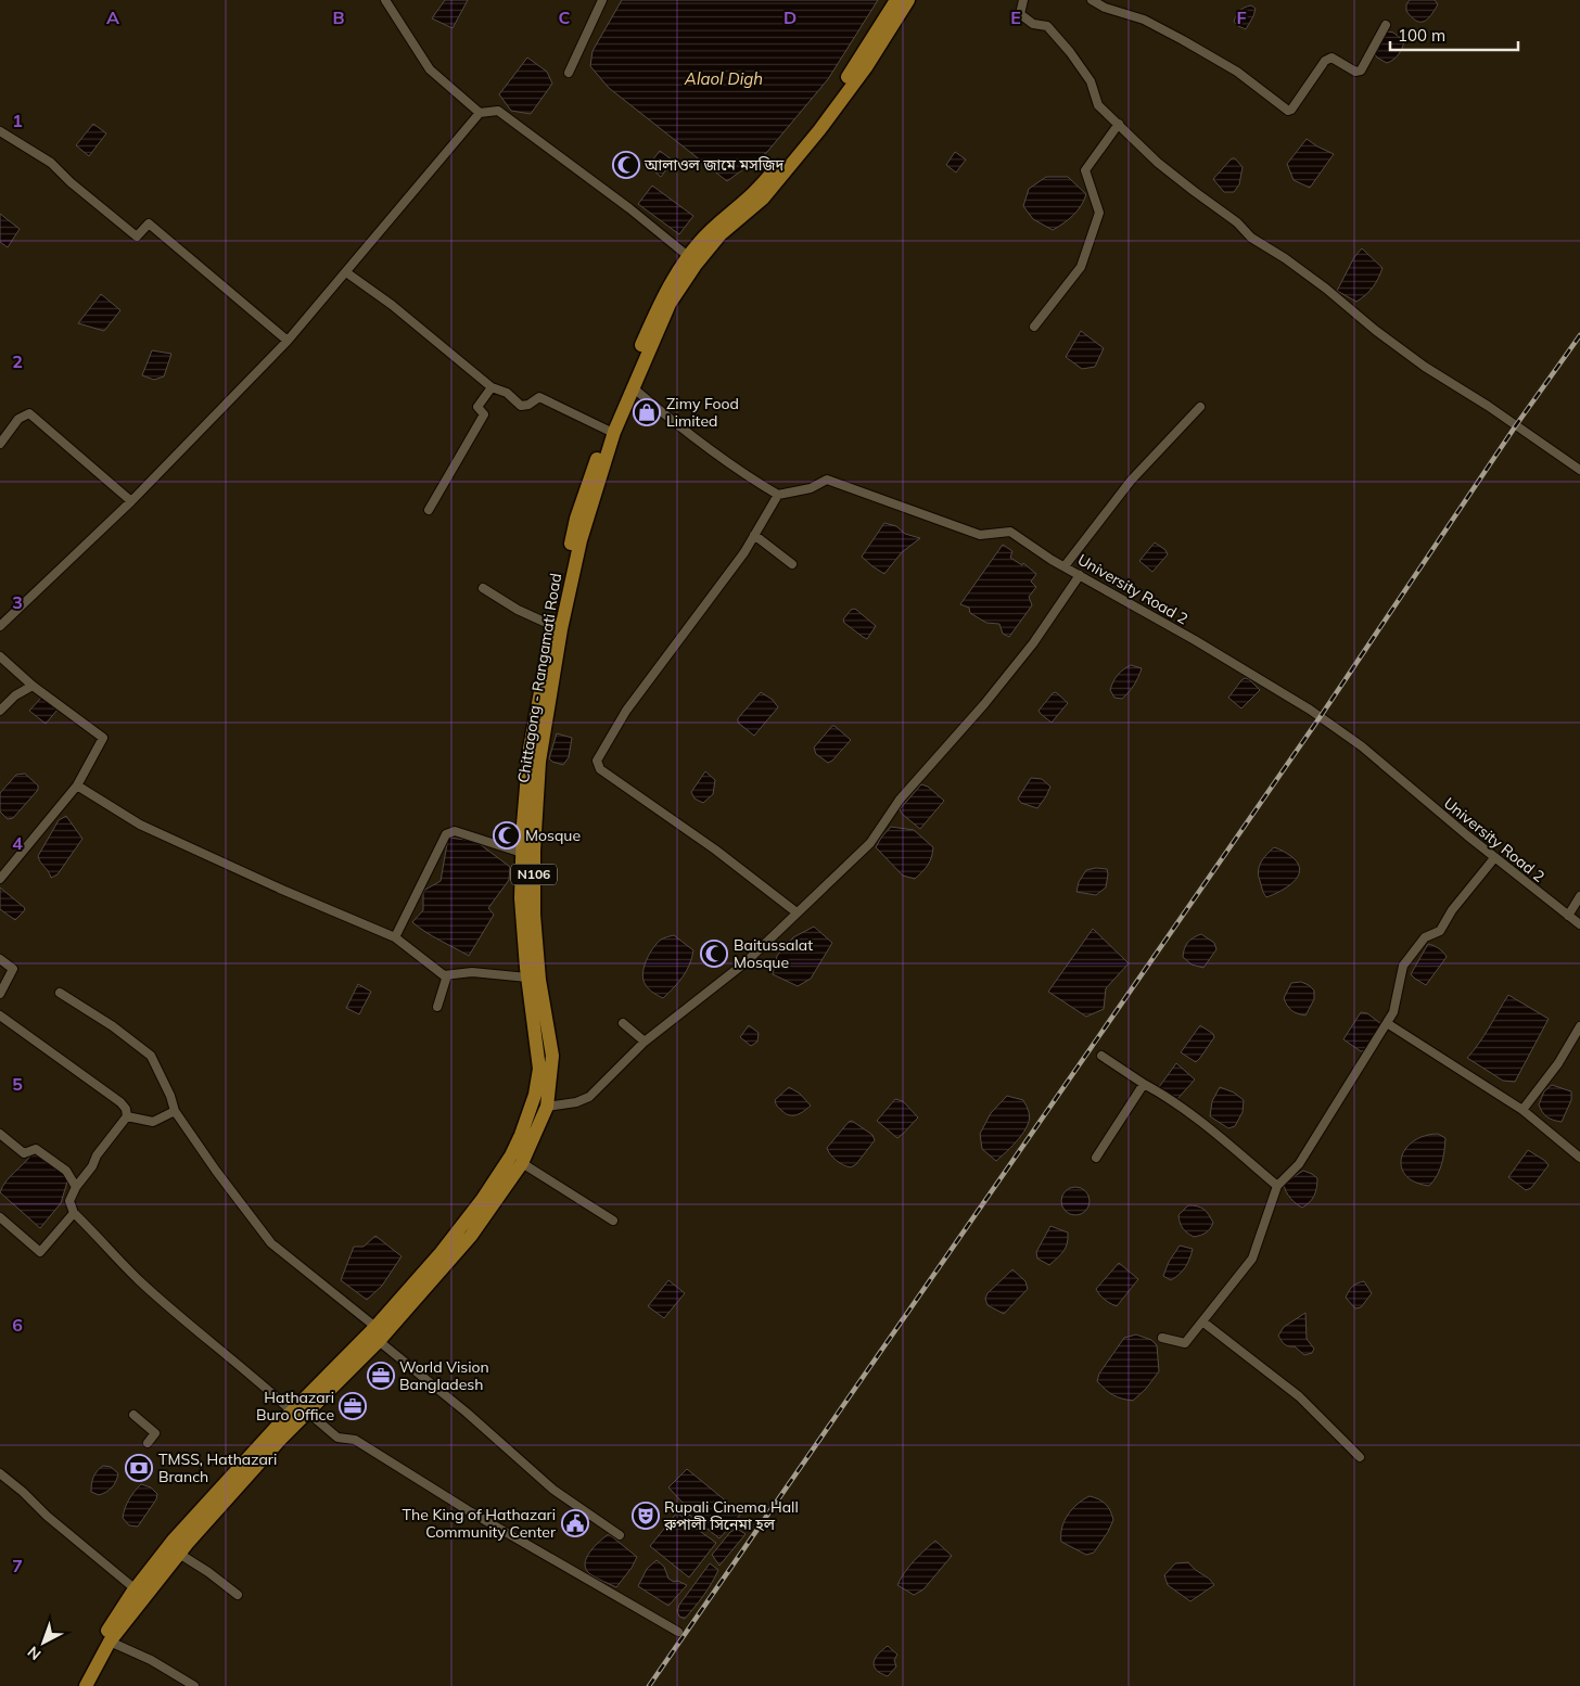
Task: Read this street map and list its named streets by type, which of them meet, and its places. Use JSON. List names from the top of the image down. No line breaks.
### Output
{"streets":{"highway":["Chittagong - Rangamati Road","N106"],"street":["University Road 2"]},"water":["Alaol Digh"],"places":{"mosque":["আলাওল জামে মসজিদ","Mosque","Baitussalat Mosque"],"shop":["Zimy Food Limited"],"office":["World Vision Bangladesh","Hathazari Buro Office"],"bank":["TMSS, Hathazari Branch"],"theatre":["Rupali Cinema Hall রুপালী সিনেমা হল"],"public building":["The King of Hathazari Community Center"]},"scale_bar":"100 m","north":"bottom left","grid":{"columns":["A","B","C","D","E","F"],"rows":["1","2","3","4","5","6","7"]}}
